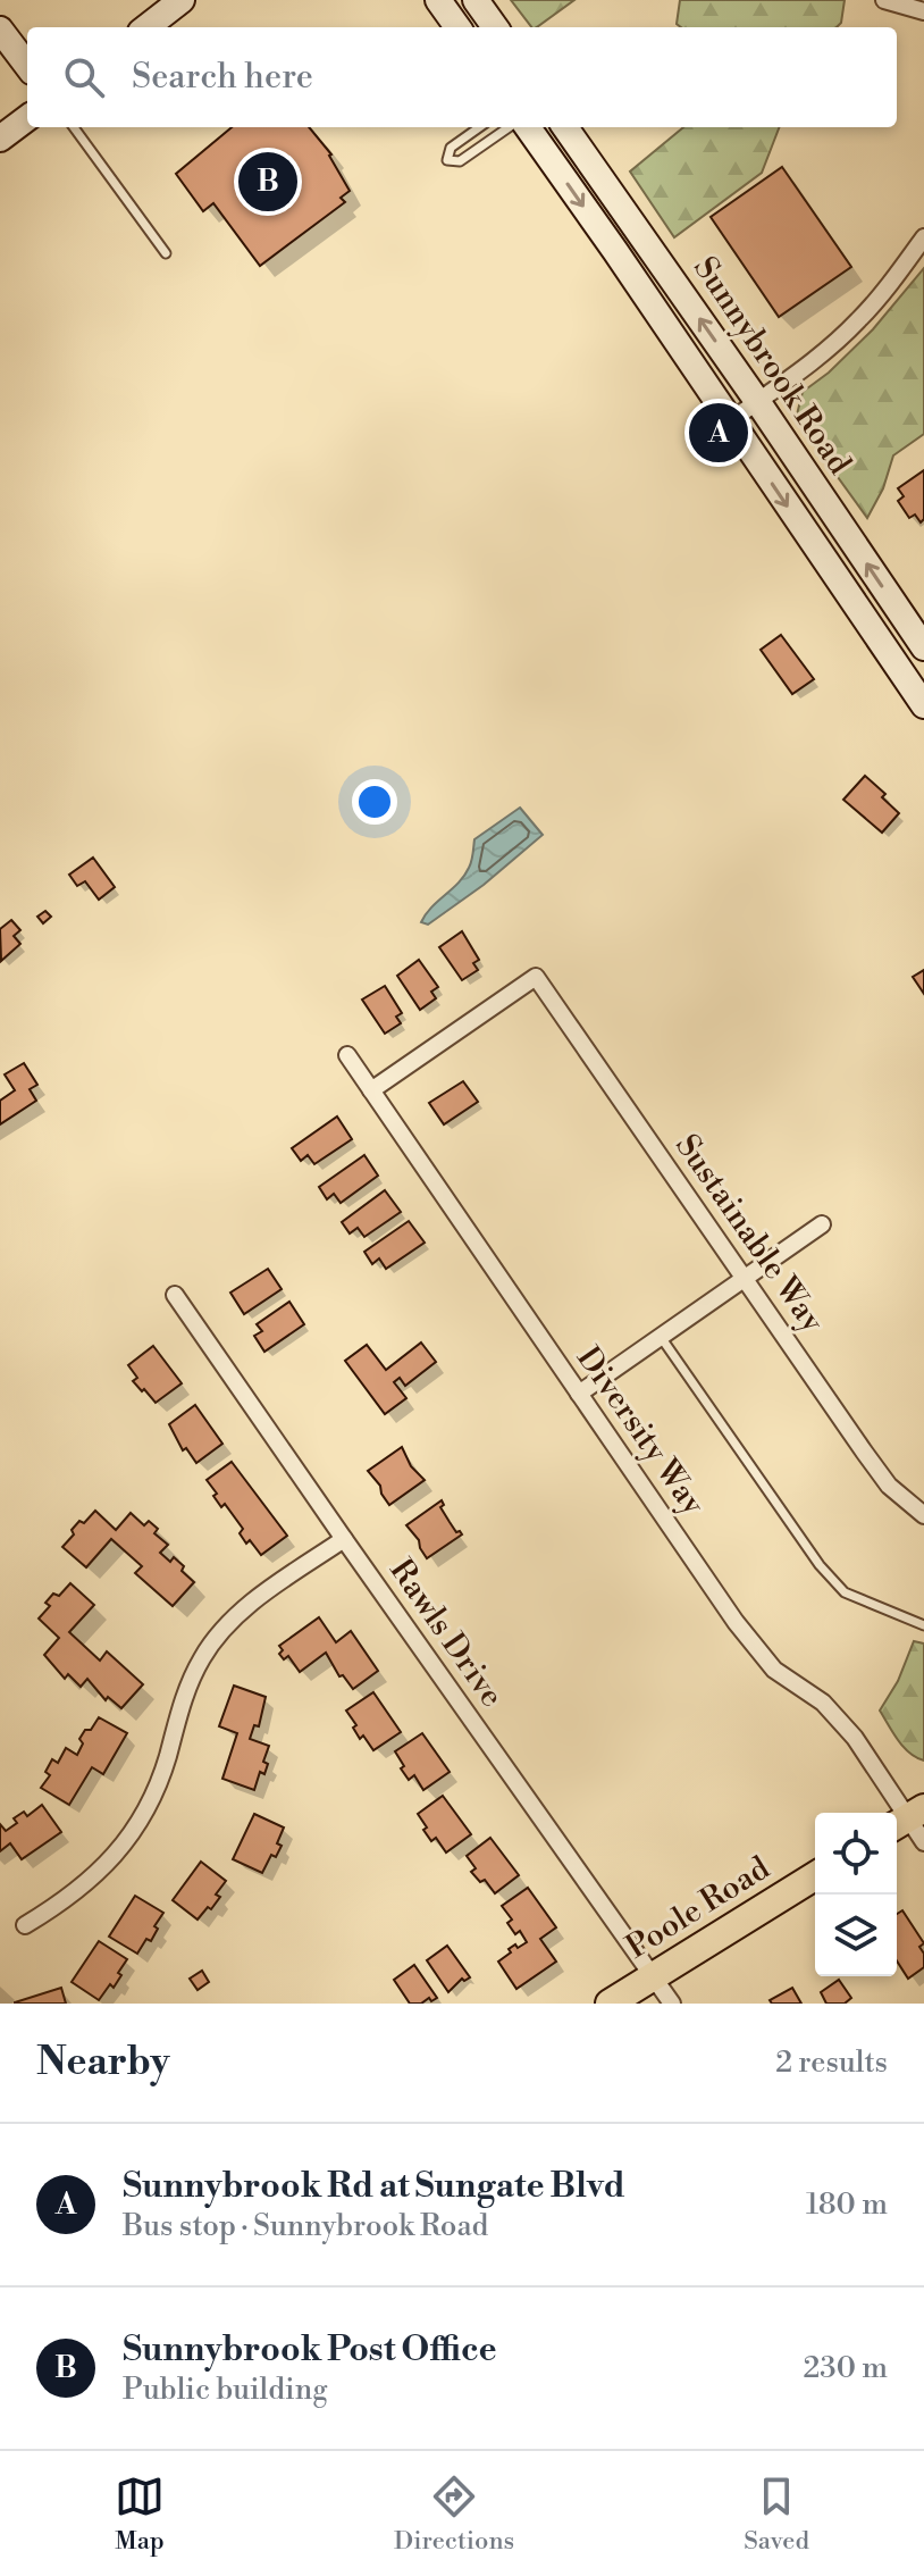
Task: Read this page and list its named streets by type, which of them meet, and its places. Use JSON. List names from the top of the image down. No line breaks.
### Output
{"streets":{"main road":["Sunnybrook Road","Poole Road"],"street":["Sustainable Way","Diversity Way","Rawls Drive"]},"crossings":[["Sustainable Way","Diversity Way"],["Rawls Drive","Poole Road"]],"page":{"search":"Search here","pins":["B","A"],"heading":["Nearby","2 results"],"list":[{"mark":"A","name":"Sunnybrook Rd at Sungate Blvd","note":"Bus stop · Sunnybrook Road","value":"180 m"},{"mark":"B","name":"Sunnybrook Post Office","note":"Public building","value":"230 m"}],"nav":["Map","Directions","Saved"]}}
